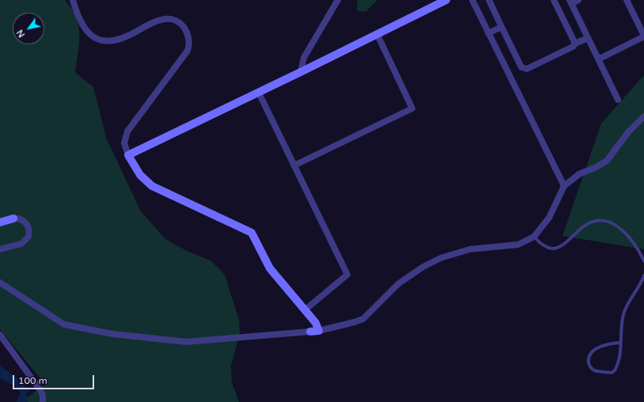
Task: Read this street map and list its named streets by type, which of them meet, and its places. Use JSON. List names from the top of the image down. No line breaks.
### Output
{"scale_bar":"100 m","north":"bottom left"}
